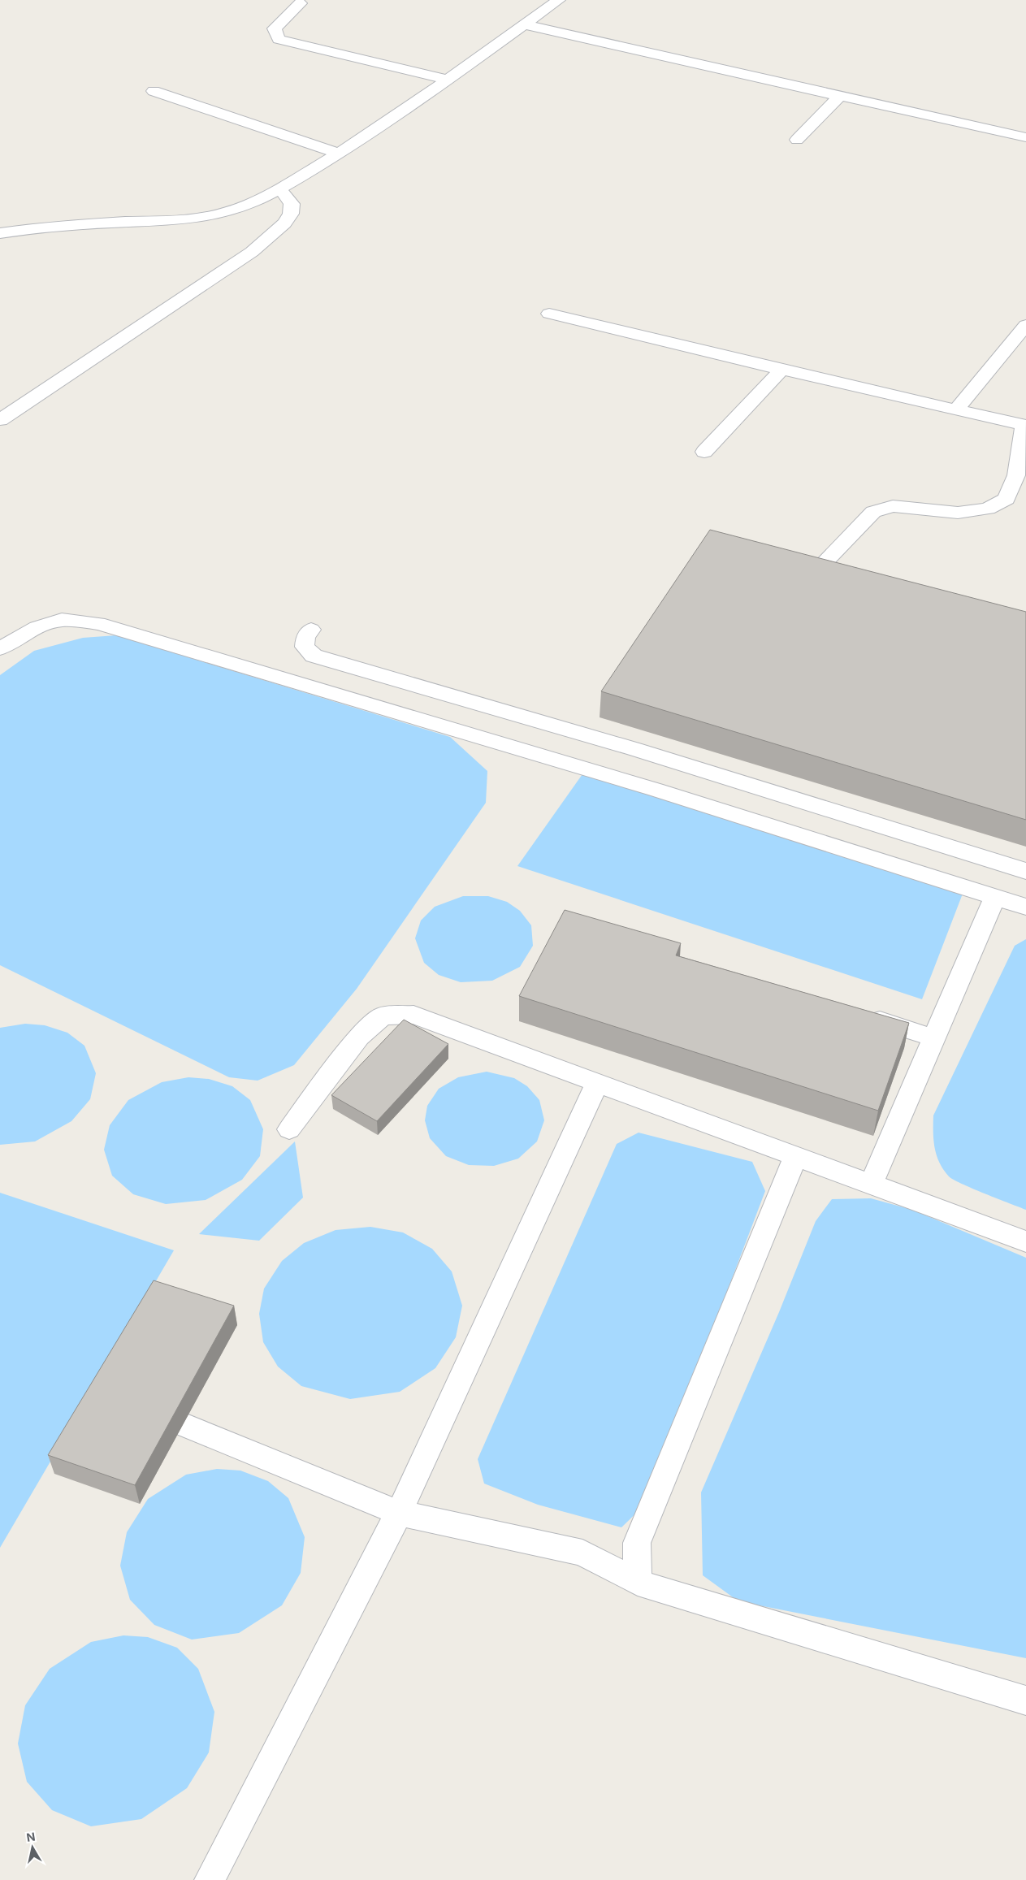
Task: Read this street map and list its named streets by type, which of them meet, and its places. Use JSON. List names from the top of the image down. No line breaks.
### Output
{"north":"top"}
